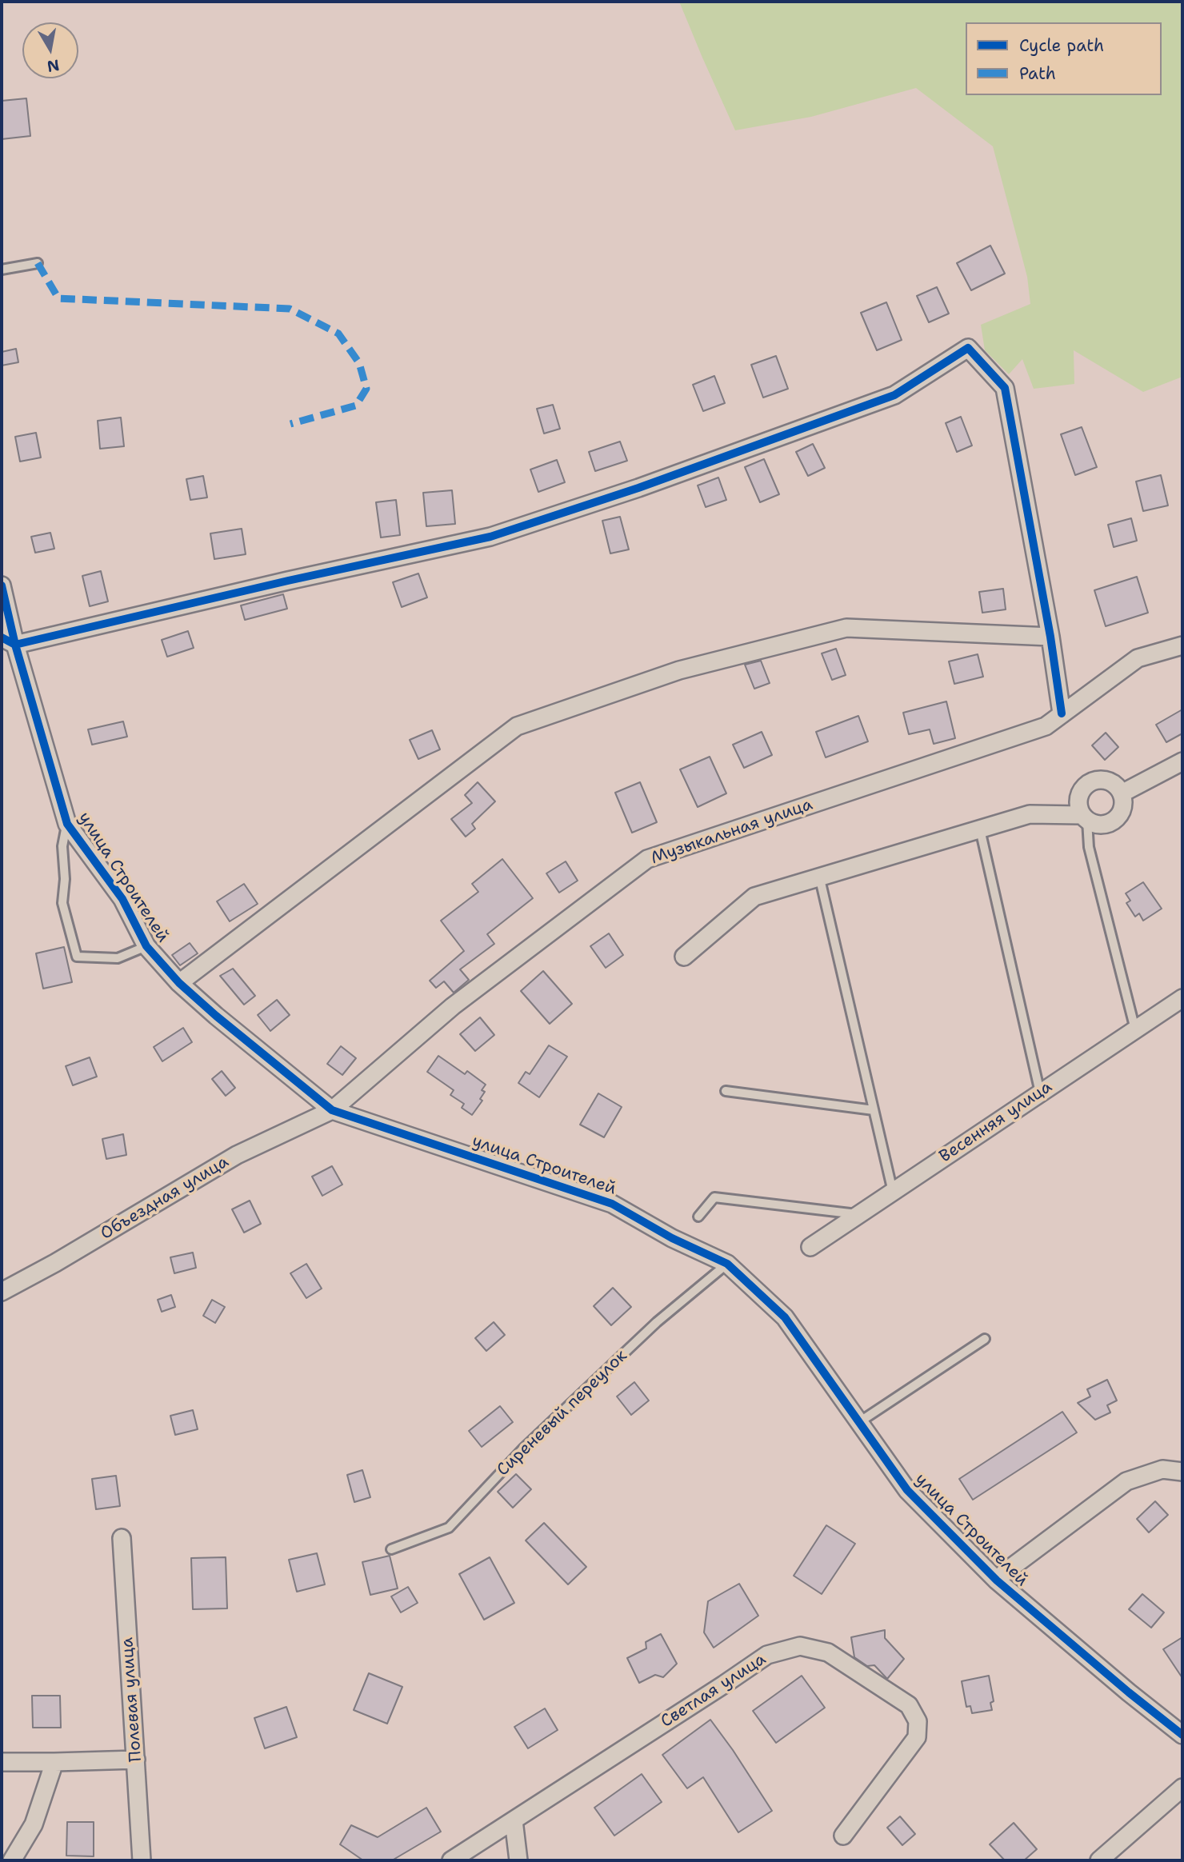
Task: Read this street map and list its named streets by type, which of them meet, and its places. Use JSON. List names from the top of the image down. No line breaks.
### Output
{"streets":{"street":["Музыкальная улица","улица Строителей","Весенняя улица","Объездная улица","Светлая улица","Полевая улица"],"lane":["Сиреневый переулок"]},"crossings":[["Музыкальная улица","улица Строителей"],["Музыкальная улица","Объездная улица"],["улица Строителей","Объездная улица"],["улица Строителей","Сиреневый переулок"]],"legend":["Cycle path","Path"],"north":"bottom"}
